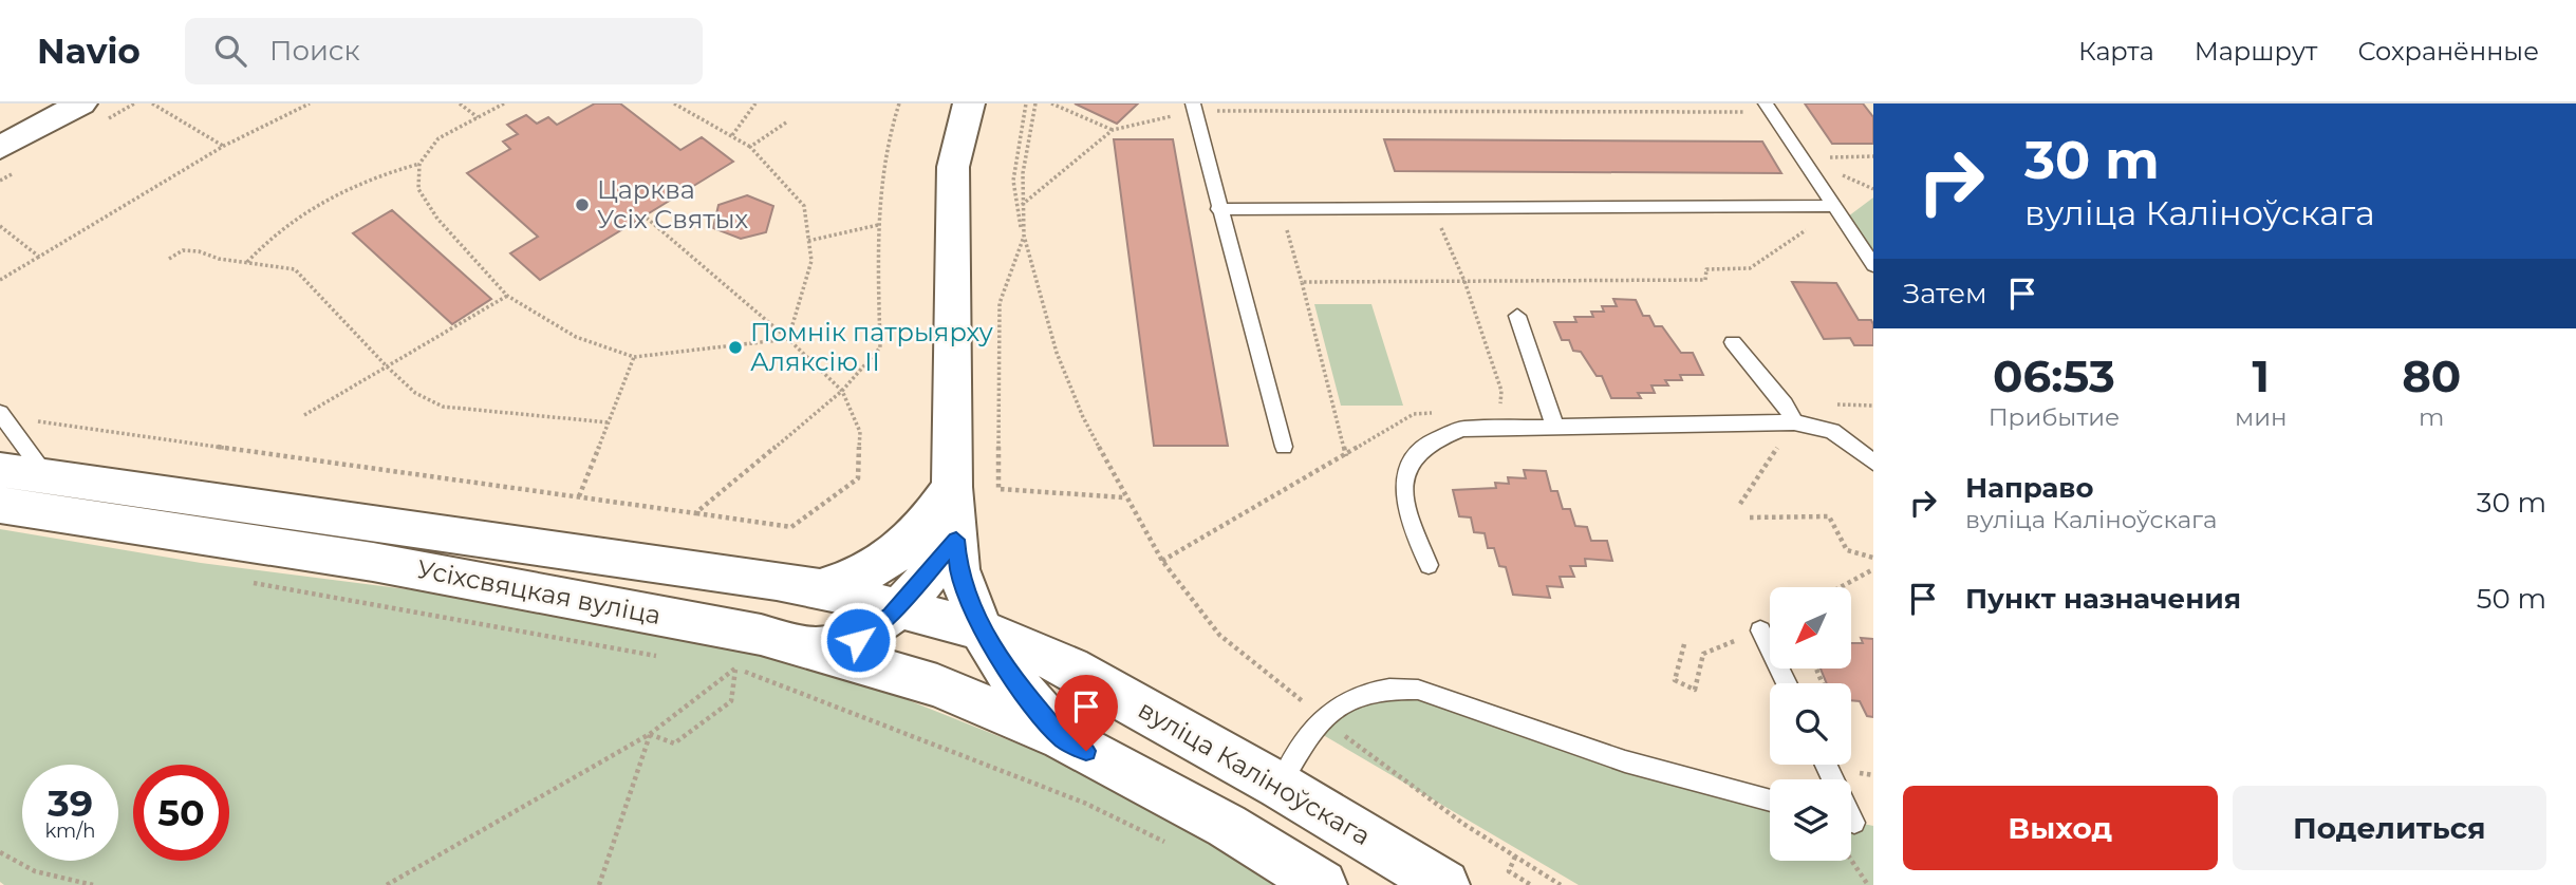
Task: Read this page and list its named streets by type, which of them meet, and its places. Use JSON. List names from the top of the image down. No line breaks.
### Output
{"streets":{"main road":["Усіхсвяцкая вуліца","вуліца Каліноўскага"]},"crossings":[["Усіхсвяцкая вуліца","вуліца Каліноўскага"]],"places":["Царква Усіх Святых","Помнік патрыярху Аляксію II"],"north":"bottom left","page":{"header":"Navio","search":"Поиск","nav":["Карта","Маршрут","Сохранённые"],"turn":["30 m","вуліца Каліноўскага"],"then":"Затем","eta":["06:53","Прибытие","1","мин","80","m"],"list":[{"name":"Направо","note":"вуліца Каліноўскага","value":"30 m"},{"name":"Пункт назначения","value":"50 m"}],"speed":"39 km/h","limit":"50","buttons":["Выход","Поделиться"]}}
